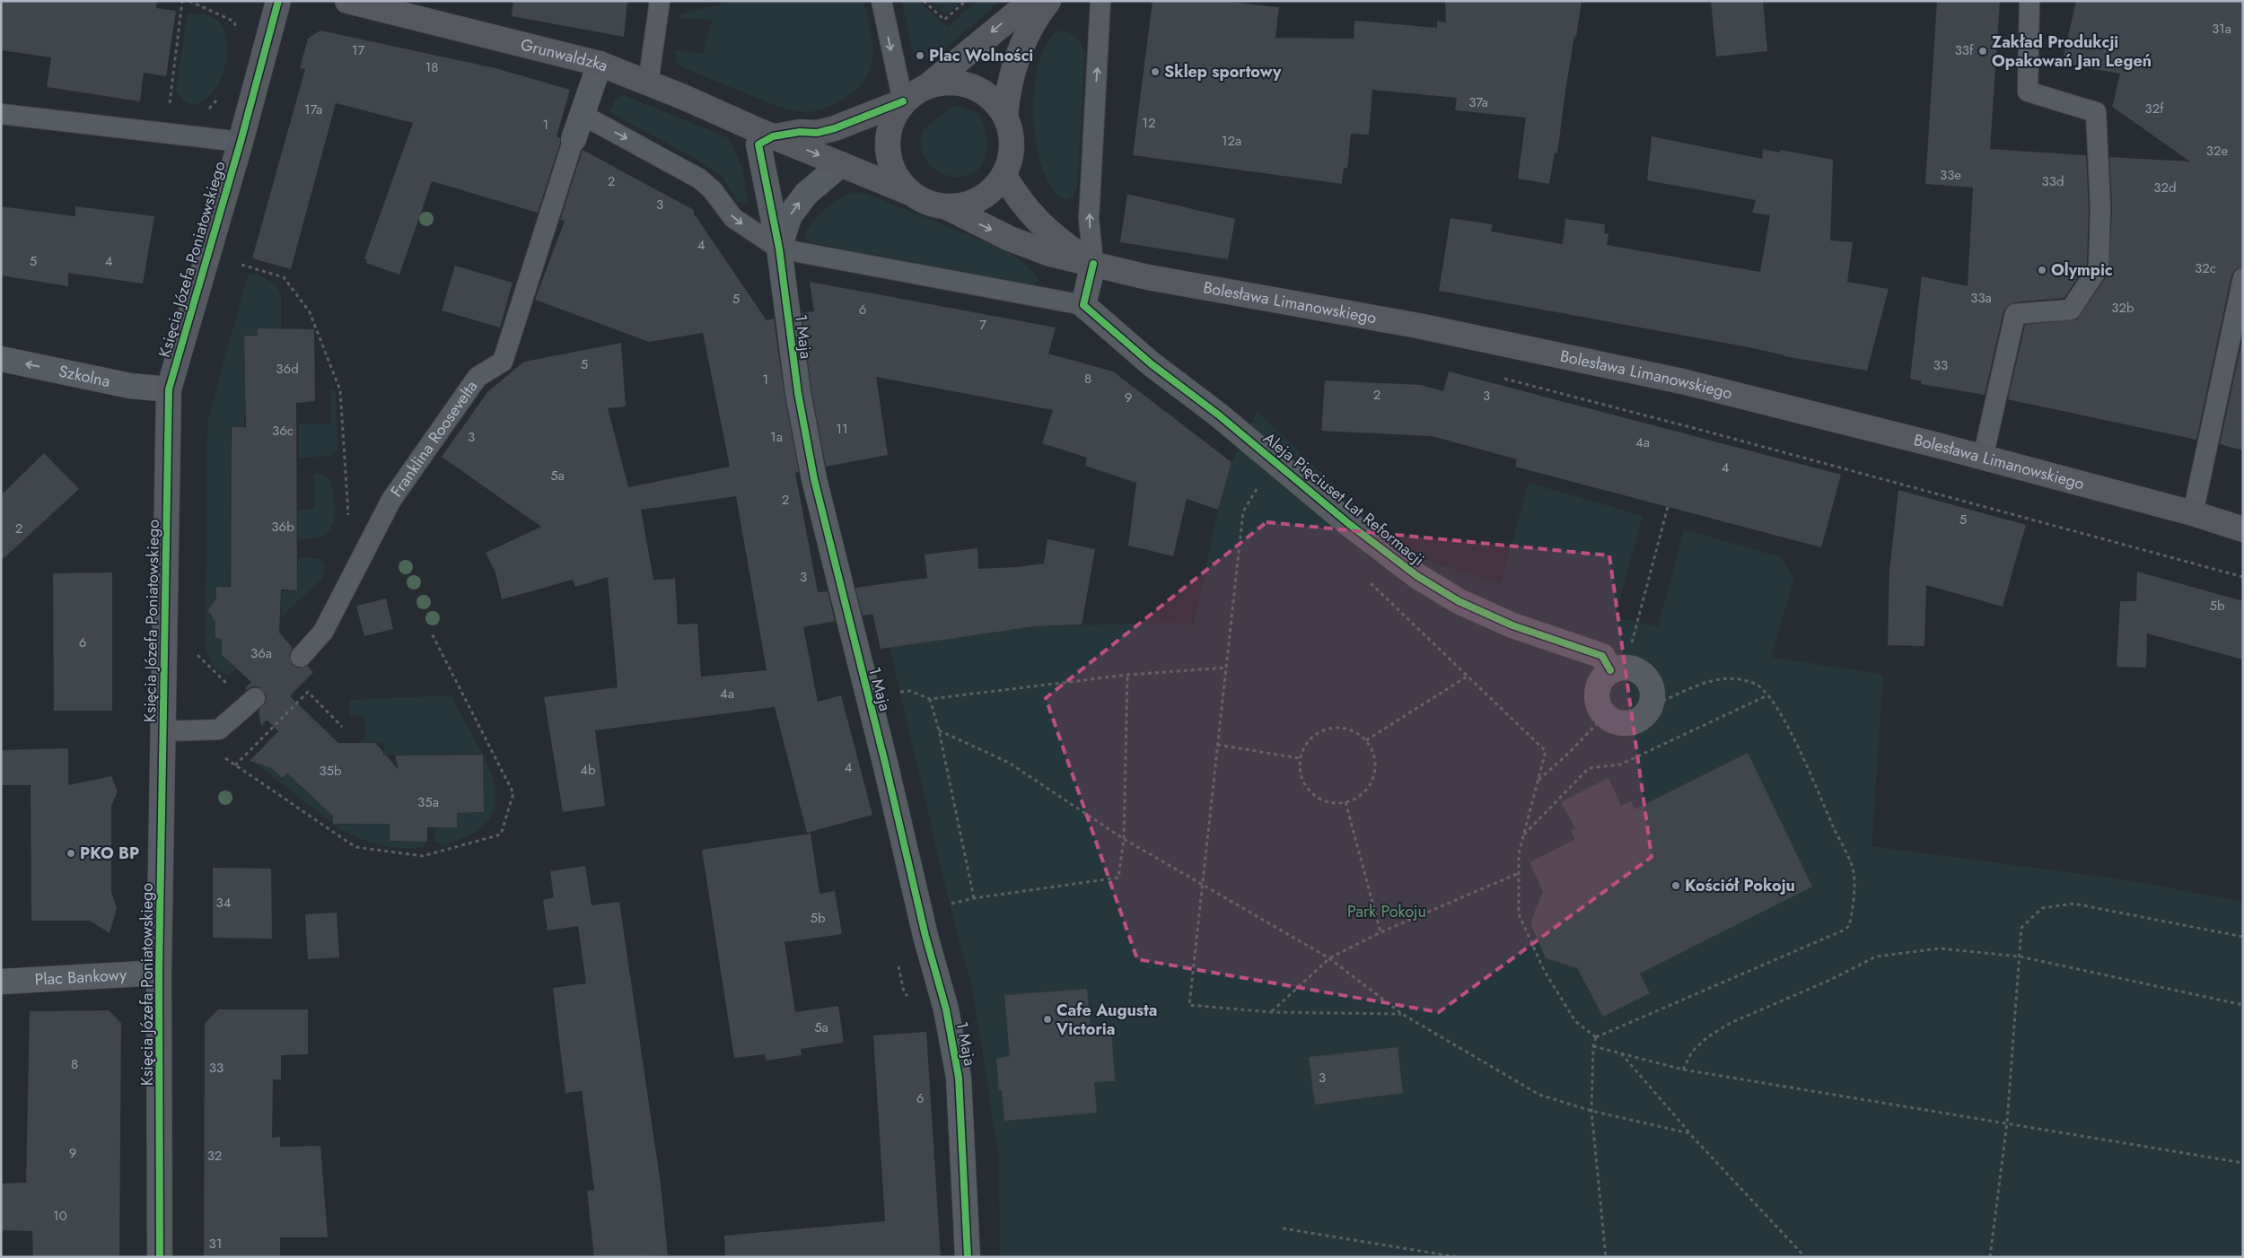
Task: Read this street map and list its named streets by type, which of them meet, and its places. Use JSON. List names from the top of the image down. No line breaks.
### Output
{"streets":{"main road":["Grunwaldzka","Księcia Józefa Poniatowskiego","Bolesława Limanowskiego"],"street":["1 Maja","Szkolna","Franklina Roosevelta","Aleja Pięciuset Lat Reformacji","Plac Bankowy"]},"crossings":[["Grunwaldzka","1 Maja"],["Grunwaldzka","Franklina Roosevelta"],["Księcia Józefa Poniatowskiego","Szkolna"],["Księcia Józefa Poniatowskiego","Plac Bankowy"]],"one_way":["Szkolna"],"parks":["Park Pokoju"],"places":["Zakład Produkcji Opakowań Jan Legeń","Plac Wolności","Sklep sportowy","Olympic","PKO BP","Kościół Pokoju","Cafe Augusta Victoria"],"house_numbers":["31a","17","33f","18","37a","32f","17a","12","1","12a","32e","33e","2","33d","32d","3","4","5","4","32c","33a","5","32b","6","7","5","33","36d","8","1","2","3","9","11","36c","3","1a","4a","4","5a","2","5","36b","2","3","5b","6","36a","4a","4","4b","35b","35a","34","5b","5a","8","33","3","6","9","32","10","31"]}
